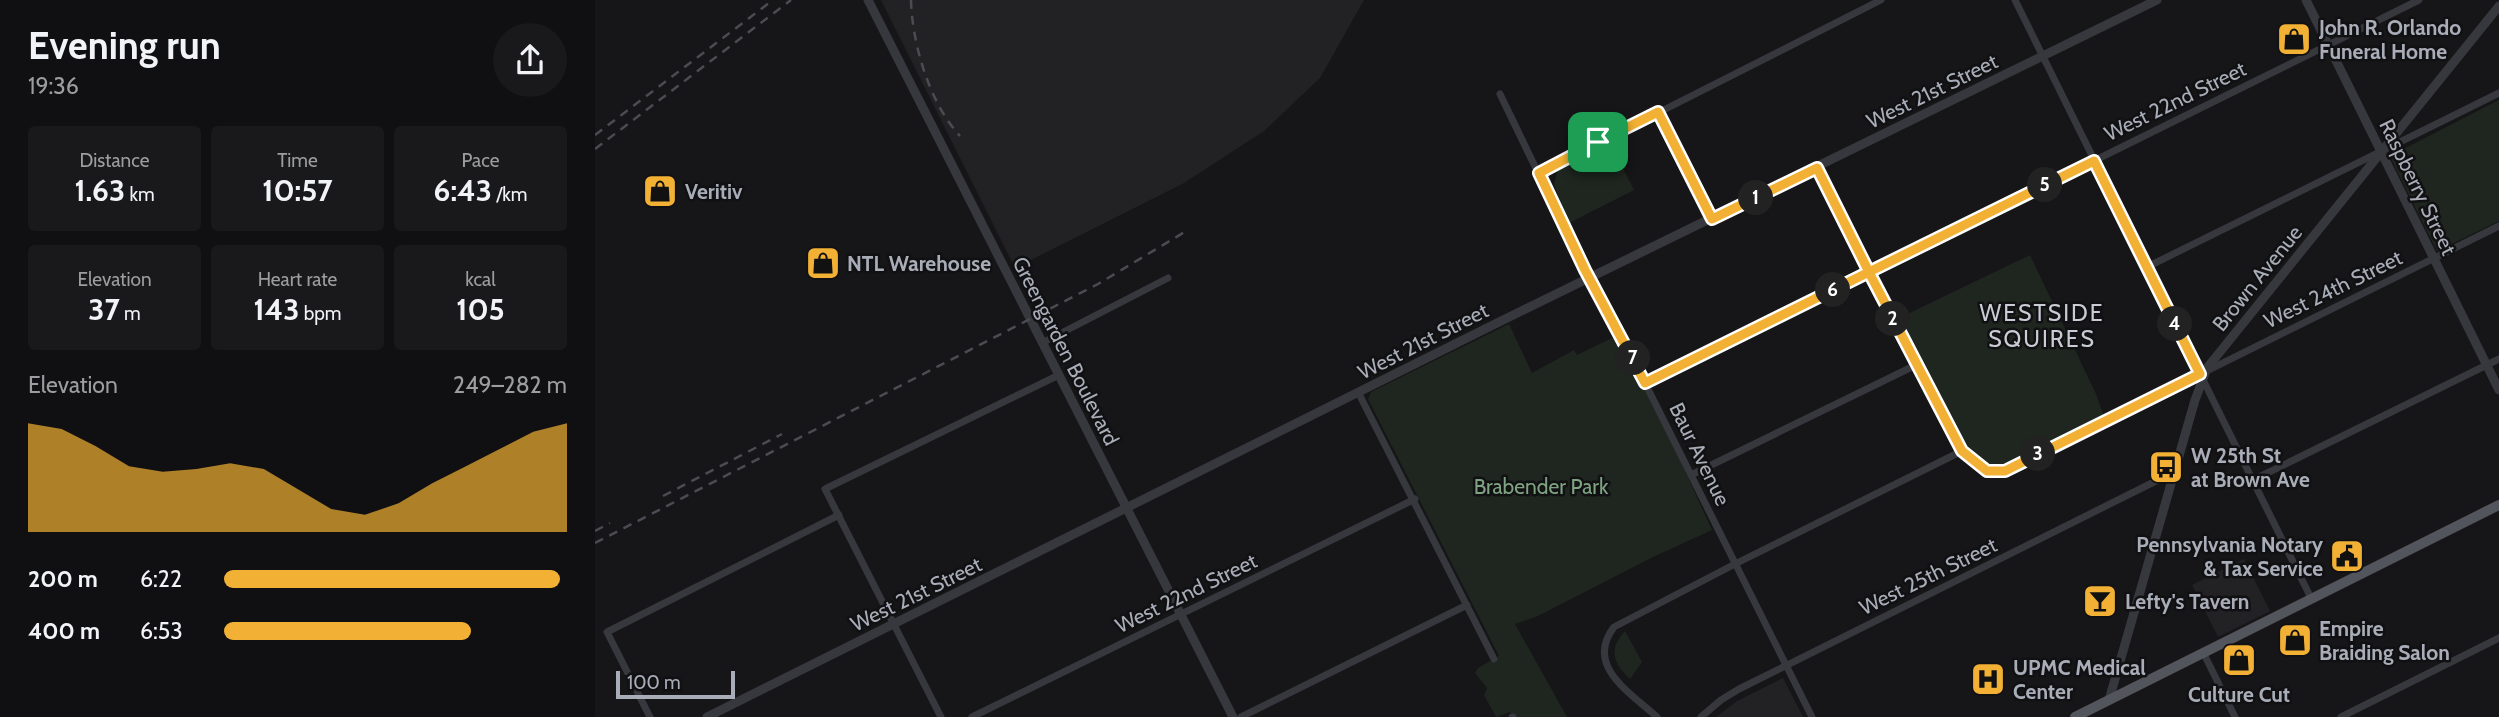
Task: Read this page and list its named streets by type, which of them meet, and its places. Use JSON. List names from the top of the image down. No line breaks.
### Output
{"streets":{"street":["West 21st Street","West 22nd Street","Raspberry Street","Brown Avenue","West 24th Street","Greengarden Boulevard","Baur Avenue","West 25th Street"]},"crossings":[["West 21st Street","Greengarden Boulevard"],["West 21st Street","Baur Avenue"],["West 22nd Street","Raspberry Street"],["West 22nd Street","Greengarden Boulevard"],["West 22nd Street","Baur Avenue"],["Raspberry Street","Brown Avenue"],["Raspberry Street","West 24th Street"],["Brown Avenue","West 24th Street"],["Brown Avenue","West 25th Street"],["Baur Avenue","West 25th Street"]],"districts":["WESTSIDE SQUIRES"],"parks":["Brabender Park"],"places":{"shop":["John R. Orlando Funeral Home","Veritiv","NTL Warehouse","Empire Braiding Salon","Culture Cut"],"bus stop":["W 25th St at Brown Ave"],"public building":["Pennsylvania Notary & Tax Service"],"bar":["Lefty's Tavern"],"hospital":["UPMC Medical Center"]},"scale_bar":"100 m","page":{"heading":["Evening run","19:36"],"stats":[["Distance","1.63 km"],["Time","10:57"],["Pace","6:43 /km"],["Elevation","37 m"],["Heart rate","143 bpm"],["kcal","105"]],"pins":["5","1","6","2","4","7","3"],"chart":["Elevation","249–282 m"],"list":[{"name":"200 m","note":"6:22"},{"name":"400 m","note":"6:53"}],"scale":"100 m"}}
